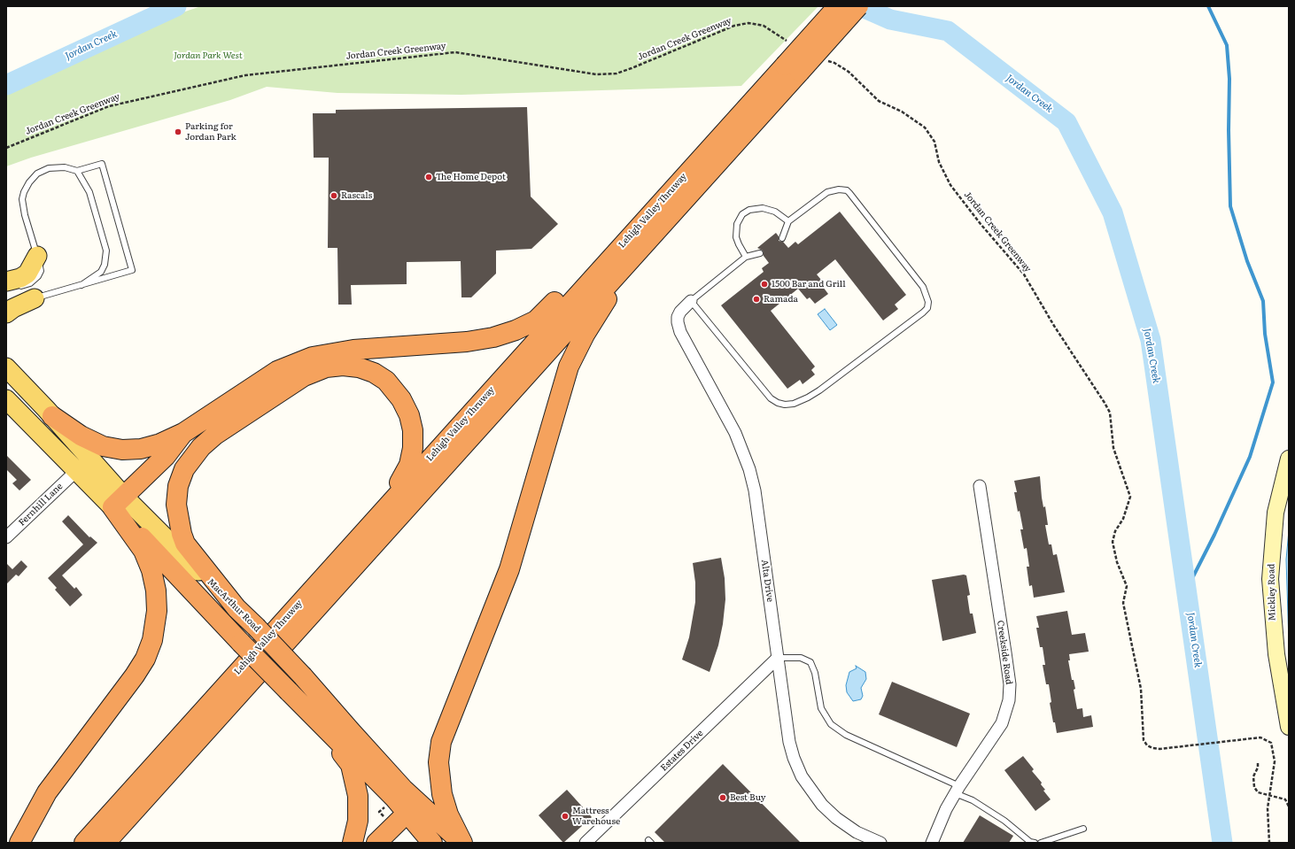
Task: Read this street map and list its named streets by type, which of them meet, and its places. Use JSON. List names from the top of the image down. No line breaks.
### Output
{"streets":{"highway":["Lehigh Valley Thruway","MacArthur Road"],"street":["Fernhill Lane","Alta Drive","Mickley Road","Creekside Road","Estates Drive"],"path":["Jordan Creek Greenway"]},"crossings":[["Fernhill Lane","MacArthur Road"],["Alta Drive","Estates Drive"]],"water":["Jordan Creek"],"parks":["Jordan Park West"],"places":["Parking for Jordan Park","The Home Depot","Rascals","1500 Bar and Grill","Ramada","Best Buy","Mattress Warehouse"]}
